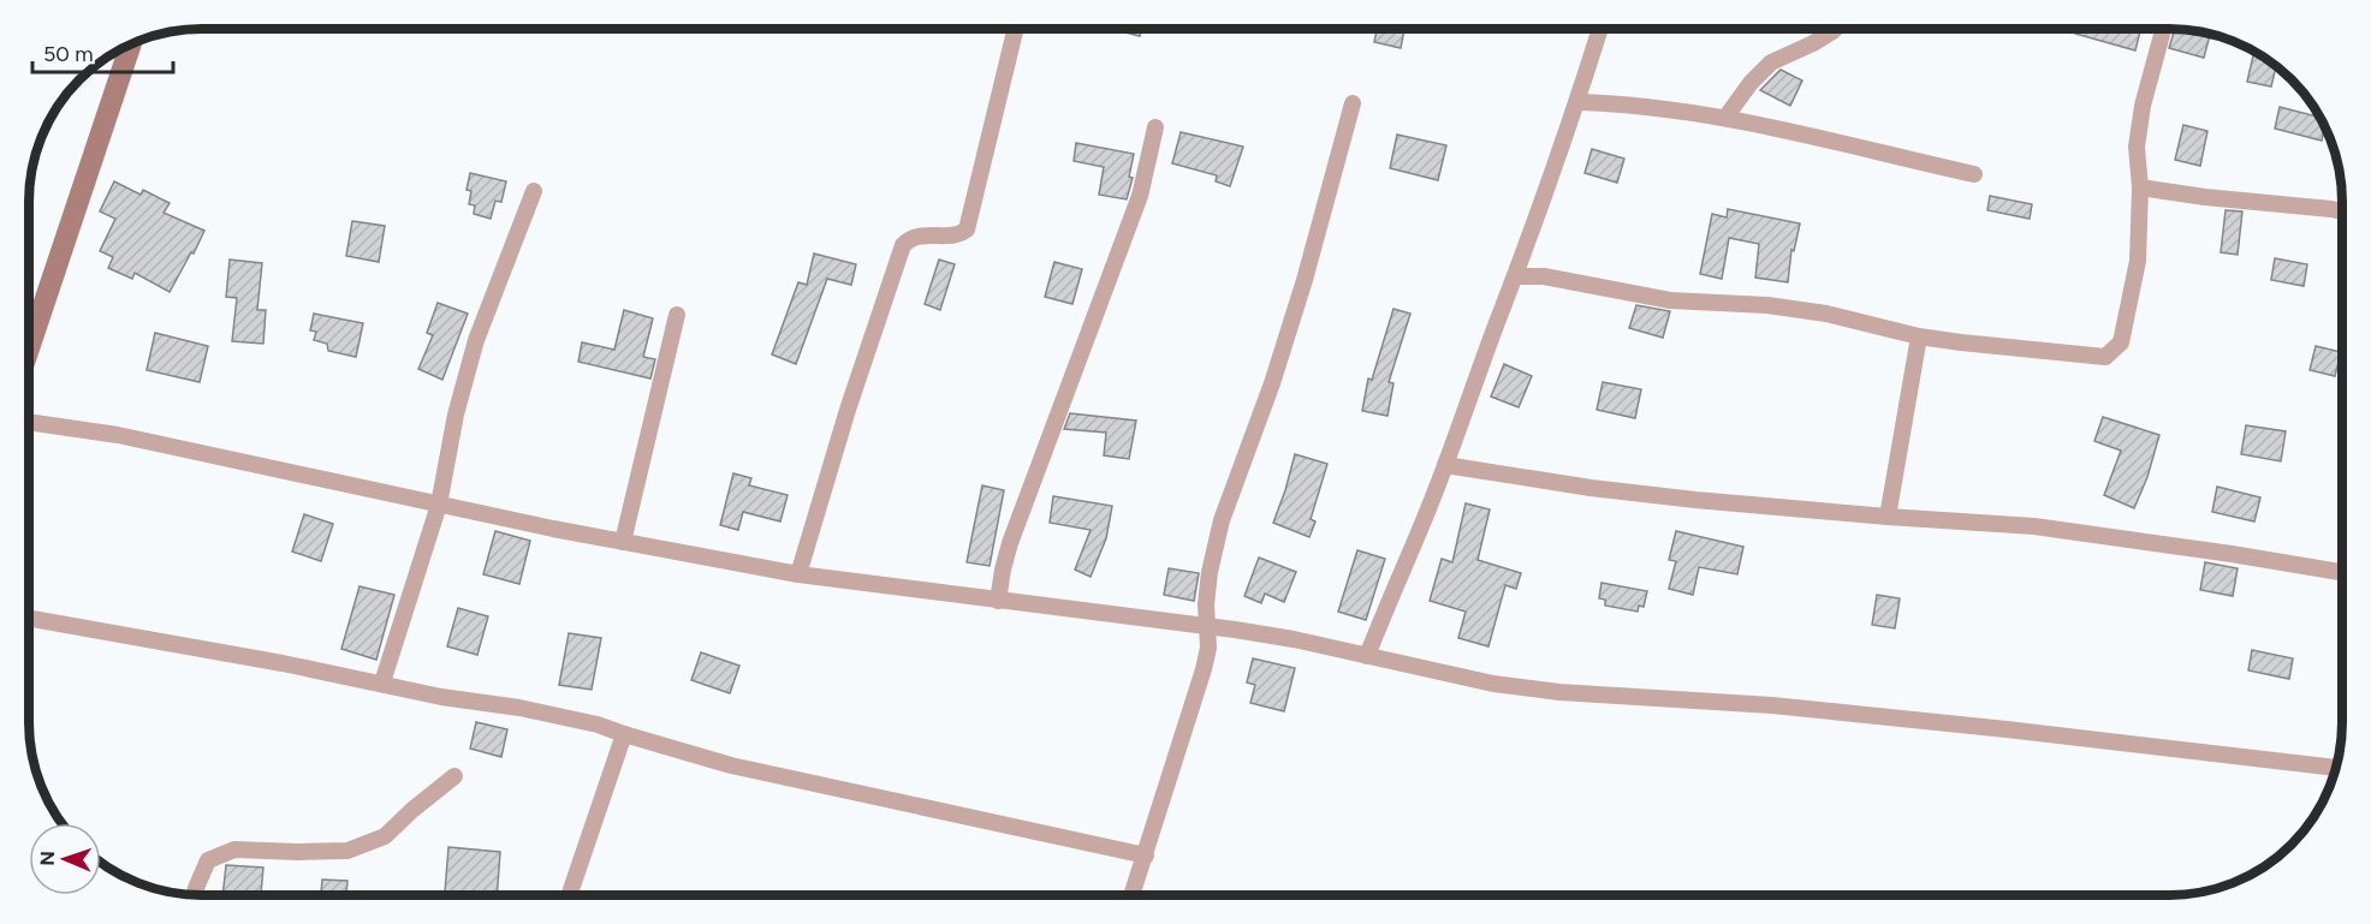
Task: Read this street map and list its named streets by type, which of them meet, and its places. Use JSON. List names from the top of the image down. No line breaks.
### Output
{"scale_bar":"50 m","north":"left"}
